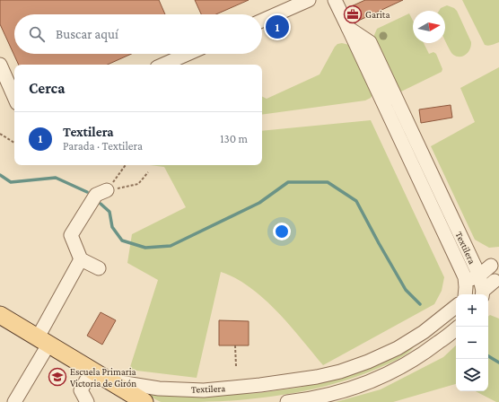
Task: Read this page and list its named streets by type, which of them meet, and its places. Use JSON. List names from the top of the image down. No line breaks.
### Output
{"streets":{"street":["Textilera"]},"places":{"office":["Garita"],"school or university":["Escuela Primaria Victoria de Girón"]},"north":"right","page":{"pins":"1","search":"Buscar aquí","heading":"Cerca","list":[{"mark":"1","name":"Textilera","note":"Parada · Textilera","value":"130 m"}],"map_buttons":["+","−"]}}
